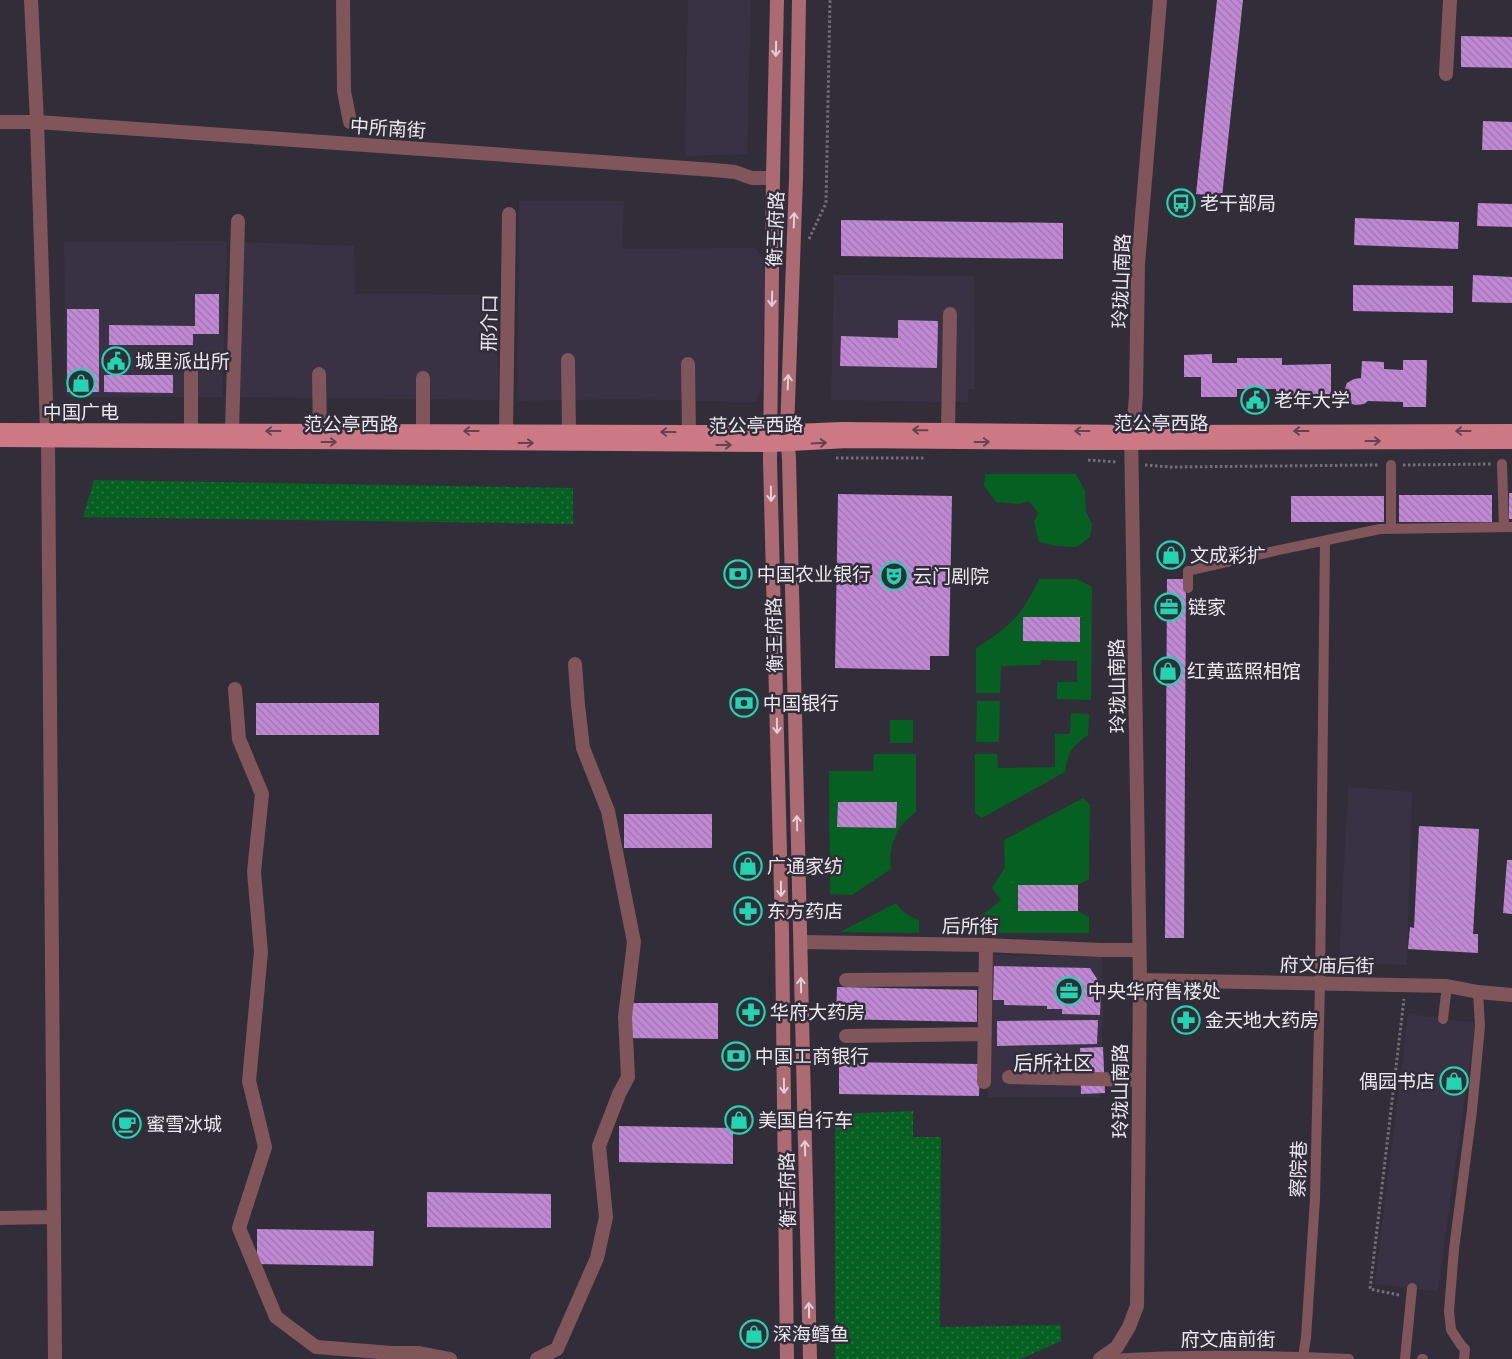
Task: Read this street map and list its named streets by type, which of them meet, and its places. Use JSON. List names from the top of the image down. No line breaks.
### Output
{"streets":{"main road":["衡王府路","范公亭西路"],"street":["中所南街","玲珑山南路","邢介口","后所街","府文庙后街"],"lane":["察院巷","府文庙前街"]},"crossings":[["中所南街","衡王府路"],["衡王府路","范公亭西路"],["衡王府路","后所街"],["玲珑山南路","范公亭西路"],["玲珑山南路","后所街"],["玲珑山南路","府文庙后街"],["邢介口","范公亭西路"],["府文庙后街","察院巷"],["察院巷","府文庙前街"]],"districts":["后所社区"],"places":{"bus stop":["老干部局"],"public building":["城里派出所","老年大学"],"shop":["中国广电","文成彩扩","红黄蓝照相馆","广通家纺","偶园书店","美国自行车","深海鳕鱼"],"bank":["中国农业银行","中国银行","中国工商银行"],"theatre":["云门剧院"],"office":["链家","中央华府售楼处"],"pharmacy":["东方药店","华府大药房","金天地大药房"],"cafe":["蜜雪冰城"]}}
